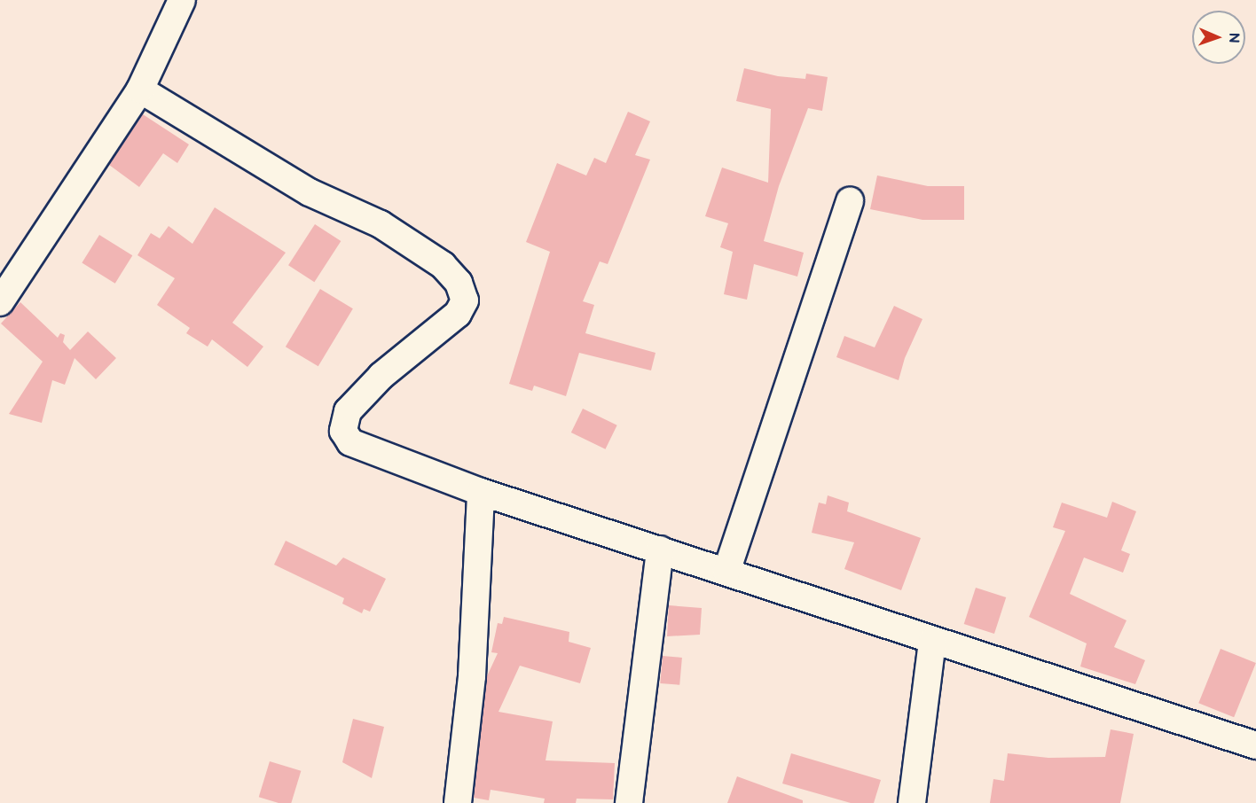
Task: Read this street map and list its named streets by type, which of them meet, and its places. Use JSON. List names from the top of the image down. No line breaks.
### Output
{"north":"right"}
